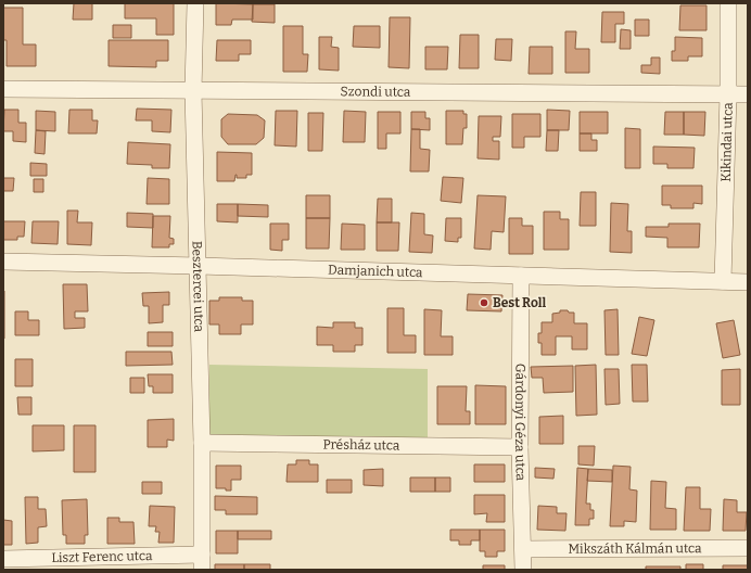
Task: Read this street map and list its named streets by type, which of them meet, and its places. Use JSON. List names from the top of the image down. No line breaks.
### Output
{"streets":{"street":["Szondi utca","Kikindai utca","Damjanich utca","Besztercei utca","Gárdonyi Géza utca","Présház utca","Mikszáth Kálmán utca","Liszt Ferenc utca"]},"crossings":[["Szondi utca","Kikindai utca"],["Szondi utca","Besztercei utca"],["Kikindai utca","Damjanich utca"],["Damjanich utca","Besztercei utca"],["Damjanich utca","Gárdonyi Géza utca"],["Besztercei utca","Présház utca"],["Besztercei utca","Liszt Ferenc utca"],["Gárdonyi Géza utca","Présház utca"],["Gárdonyi Géza utca","Mikszáth Kálmán utca"]],"places":["Best Roll"]}
